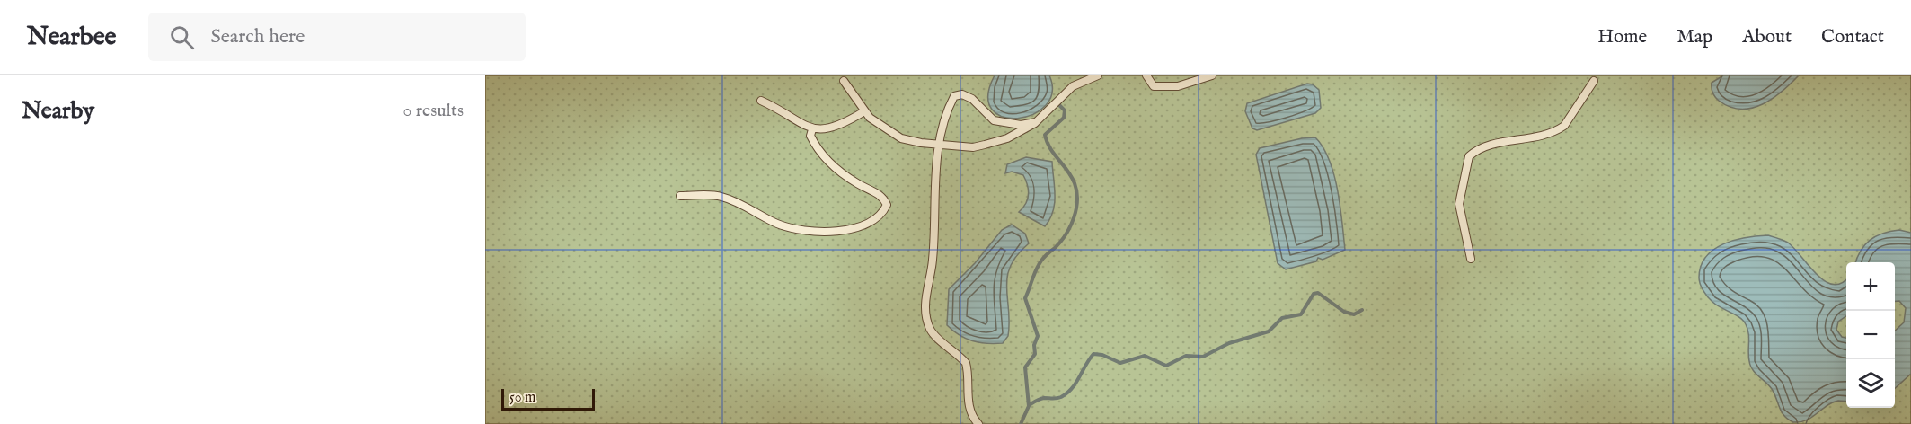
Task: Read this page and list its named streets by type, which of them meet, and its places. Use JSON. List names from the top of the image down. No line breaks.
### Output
{"scale_bar":"50 m","page":{"header":"Nearbee","search":"Search here","nav":["Home","Map","About","Contact"],"heading":["Nearby","0 results"],"map_buttons":["+","−"],"scale":"50 m"}}
